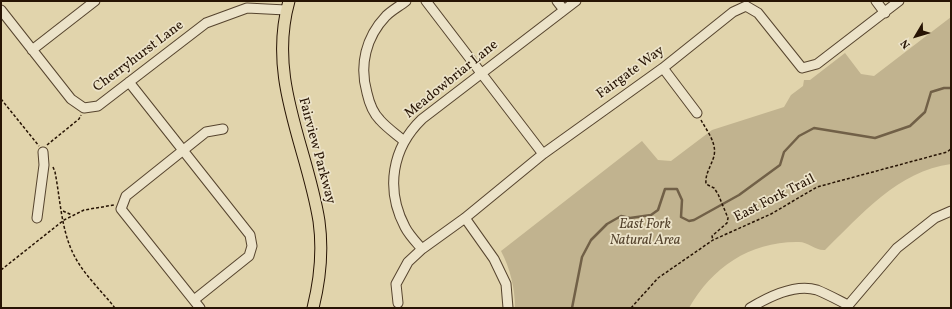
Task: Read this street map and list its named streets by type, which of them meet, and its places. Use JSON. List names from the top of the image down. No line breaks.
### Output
{"streets":{"main road":["Fairview Parkway"],"street":["Cherryhurst Lane","Fairgate Way","Meadowbriar Lane"],"path":["East Fork Trail"]},"crossings":[["Cherryhurst Lane","Fairview Parkway"],["Fairgate Way","Meadowbriar Lane"]],"parks":["East Fork Natural Area"],"north":"bottom left"}
